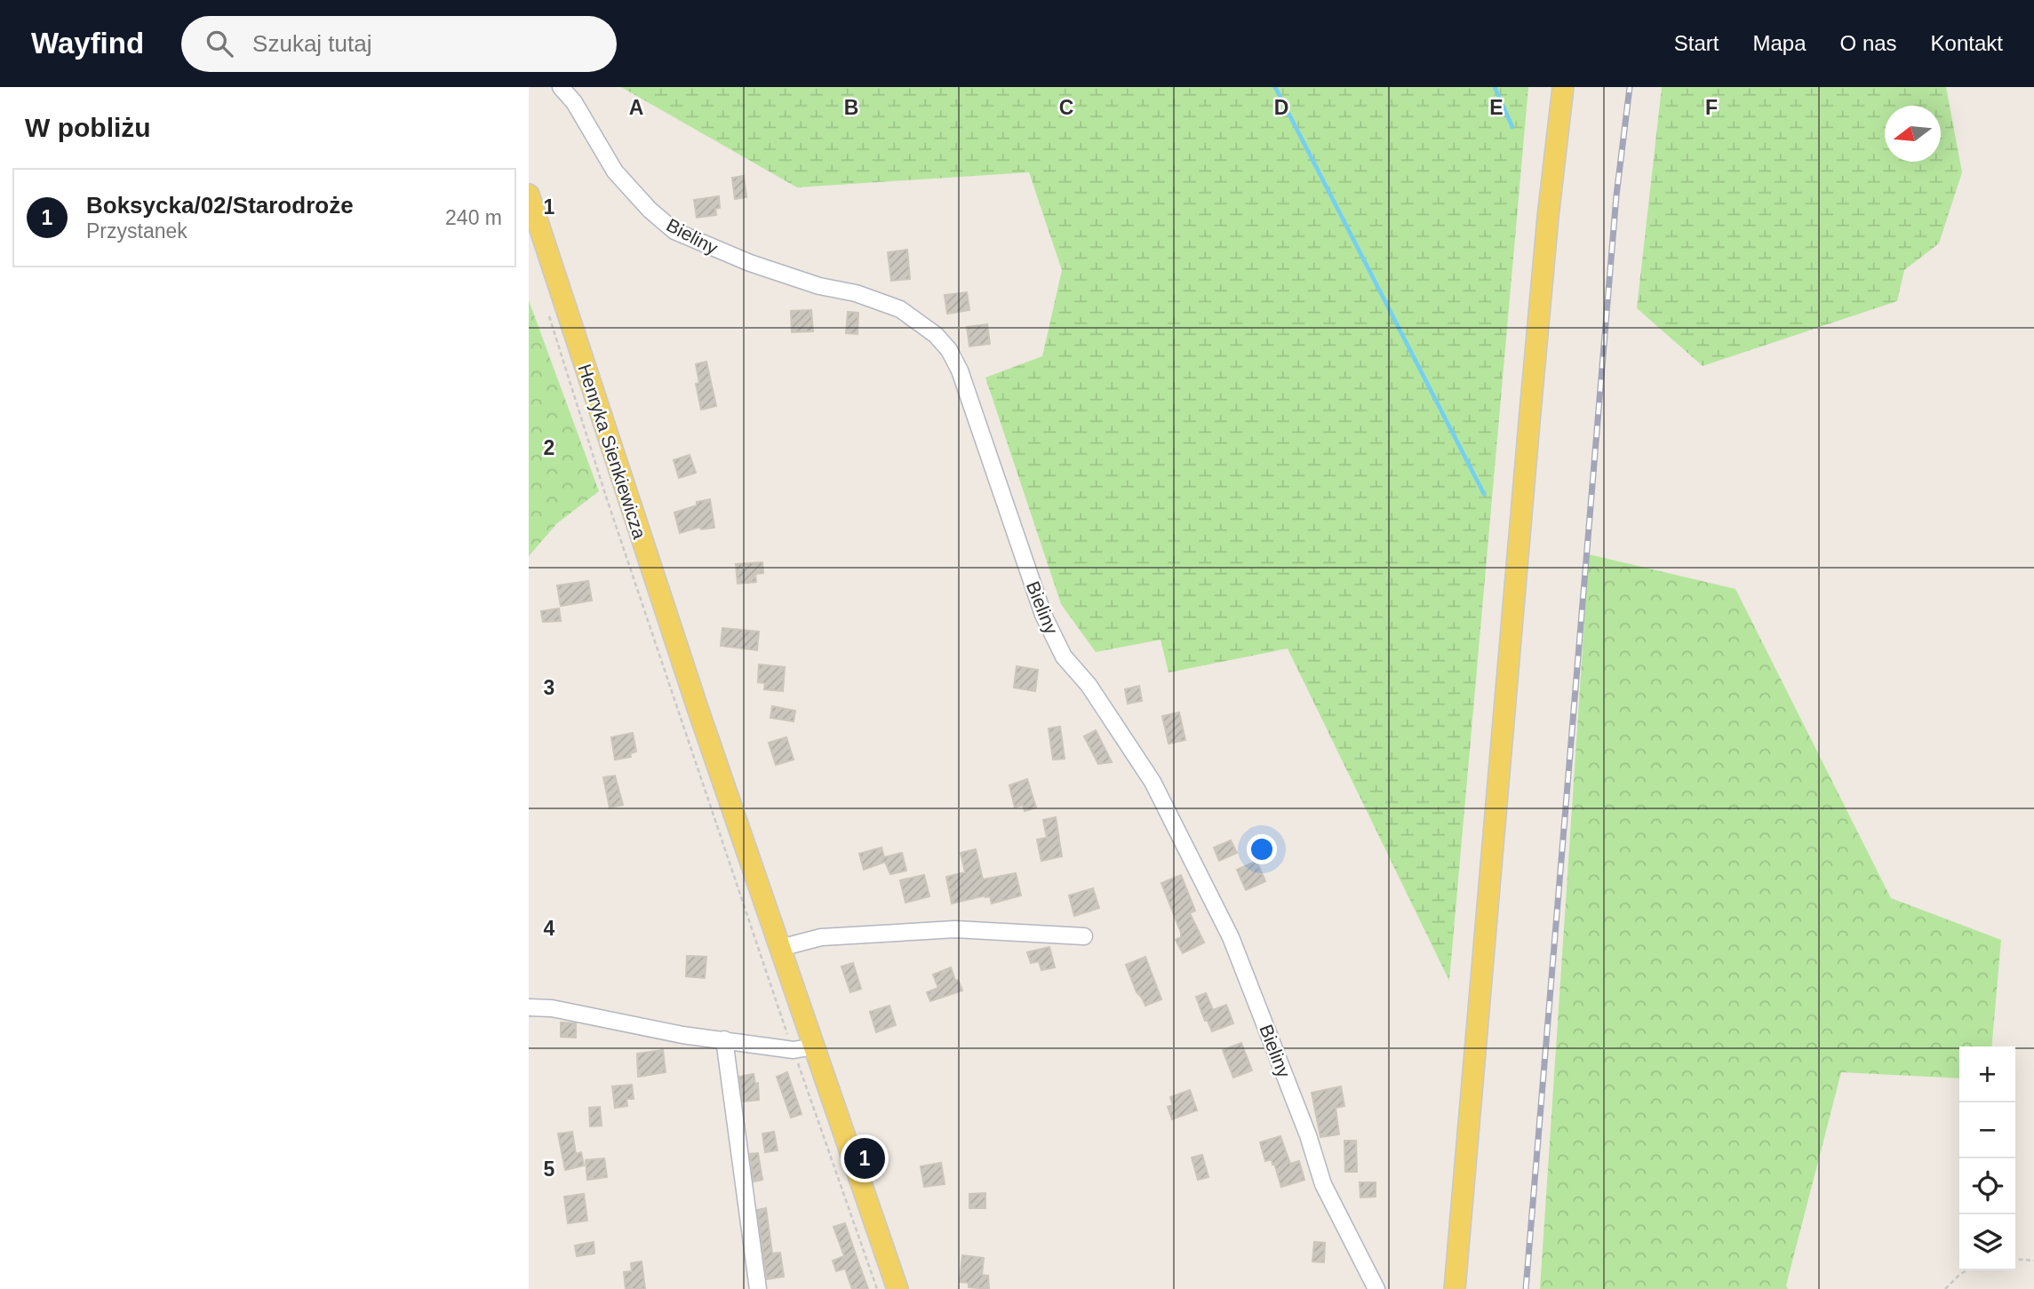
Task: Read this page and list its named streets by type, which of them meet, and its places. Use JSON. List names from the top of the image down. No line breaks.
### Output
{"streets":{"main road":["Henryka Sienkiewicza"],"street":["Bieliny"]},"north":"left","page":{"header":"Wayfind","search":"Szukaj tutaj","nav":["Start","Mapa","O nas","Kontakt"],"heading":"W pobliżu","list":[{"mark":"1","name":"Boksycka/02/Starodroże","note":"Przystanek","value":"240 m"}],"map_buttons":["+","−"],"pins":"1"},"grid":{"columns":["A","B","C","D","E","F"],"rows":["1","2","3","4","5"]}}
